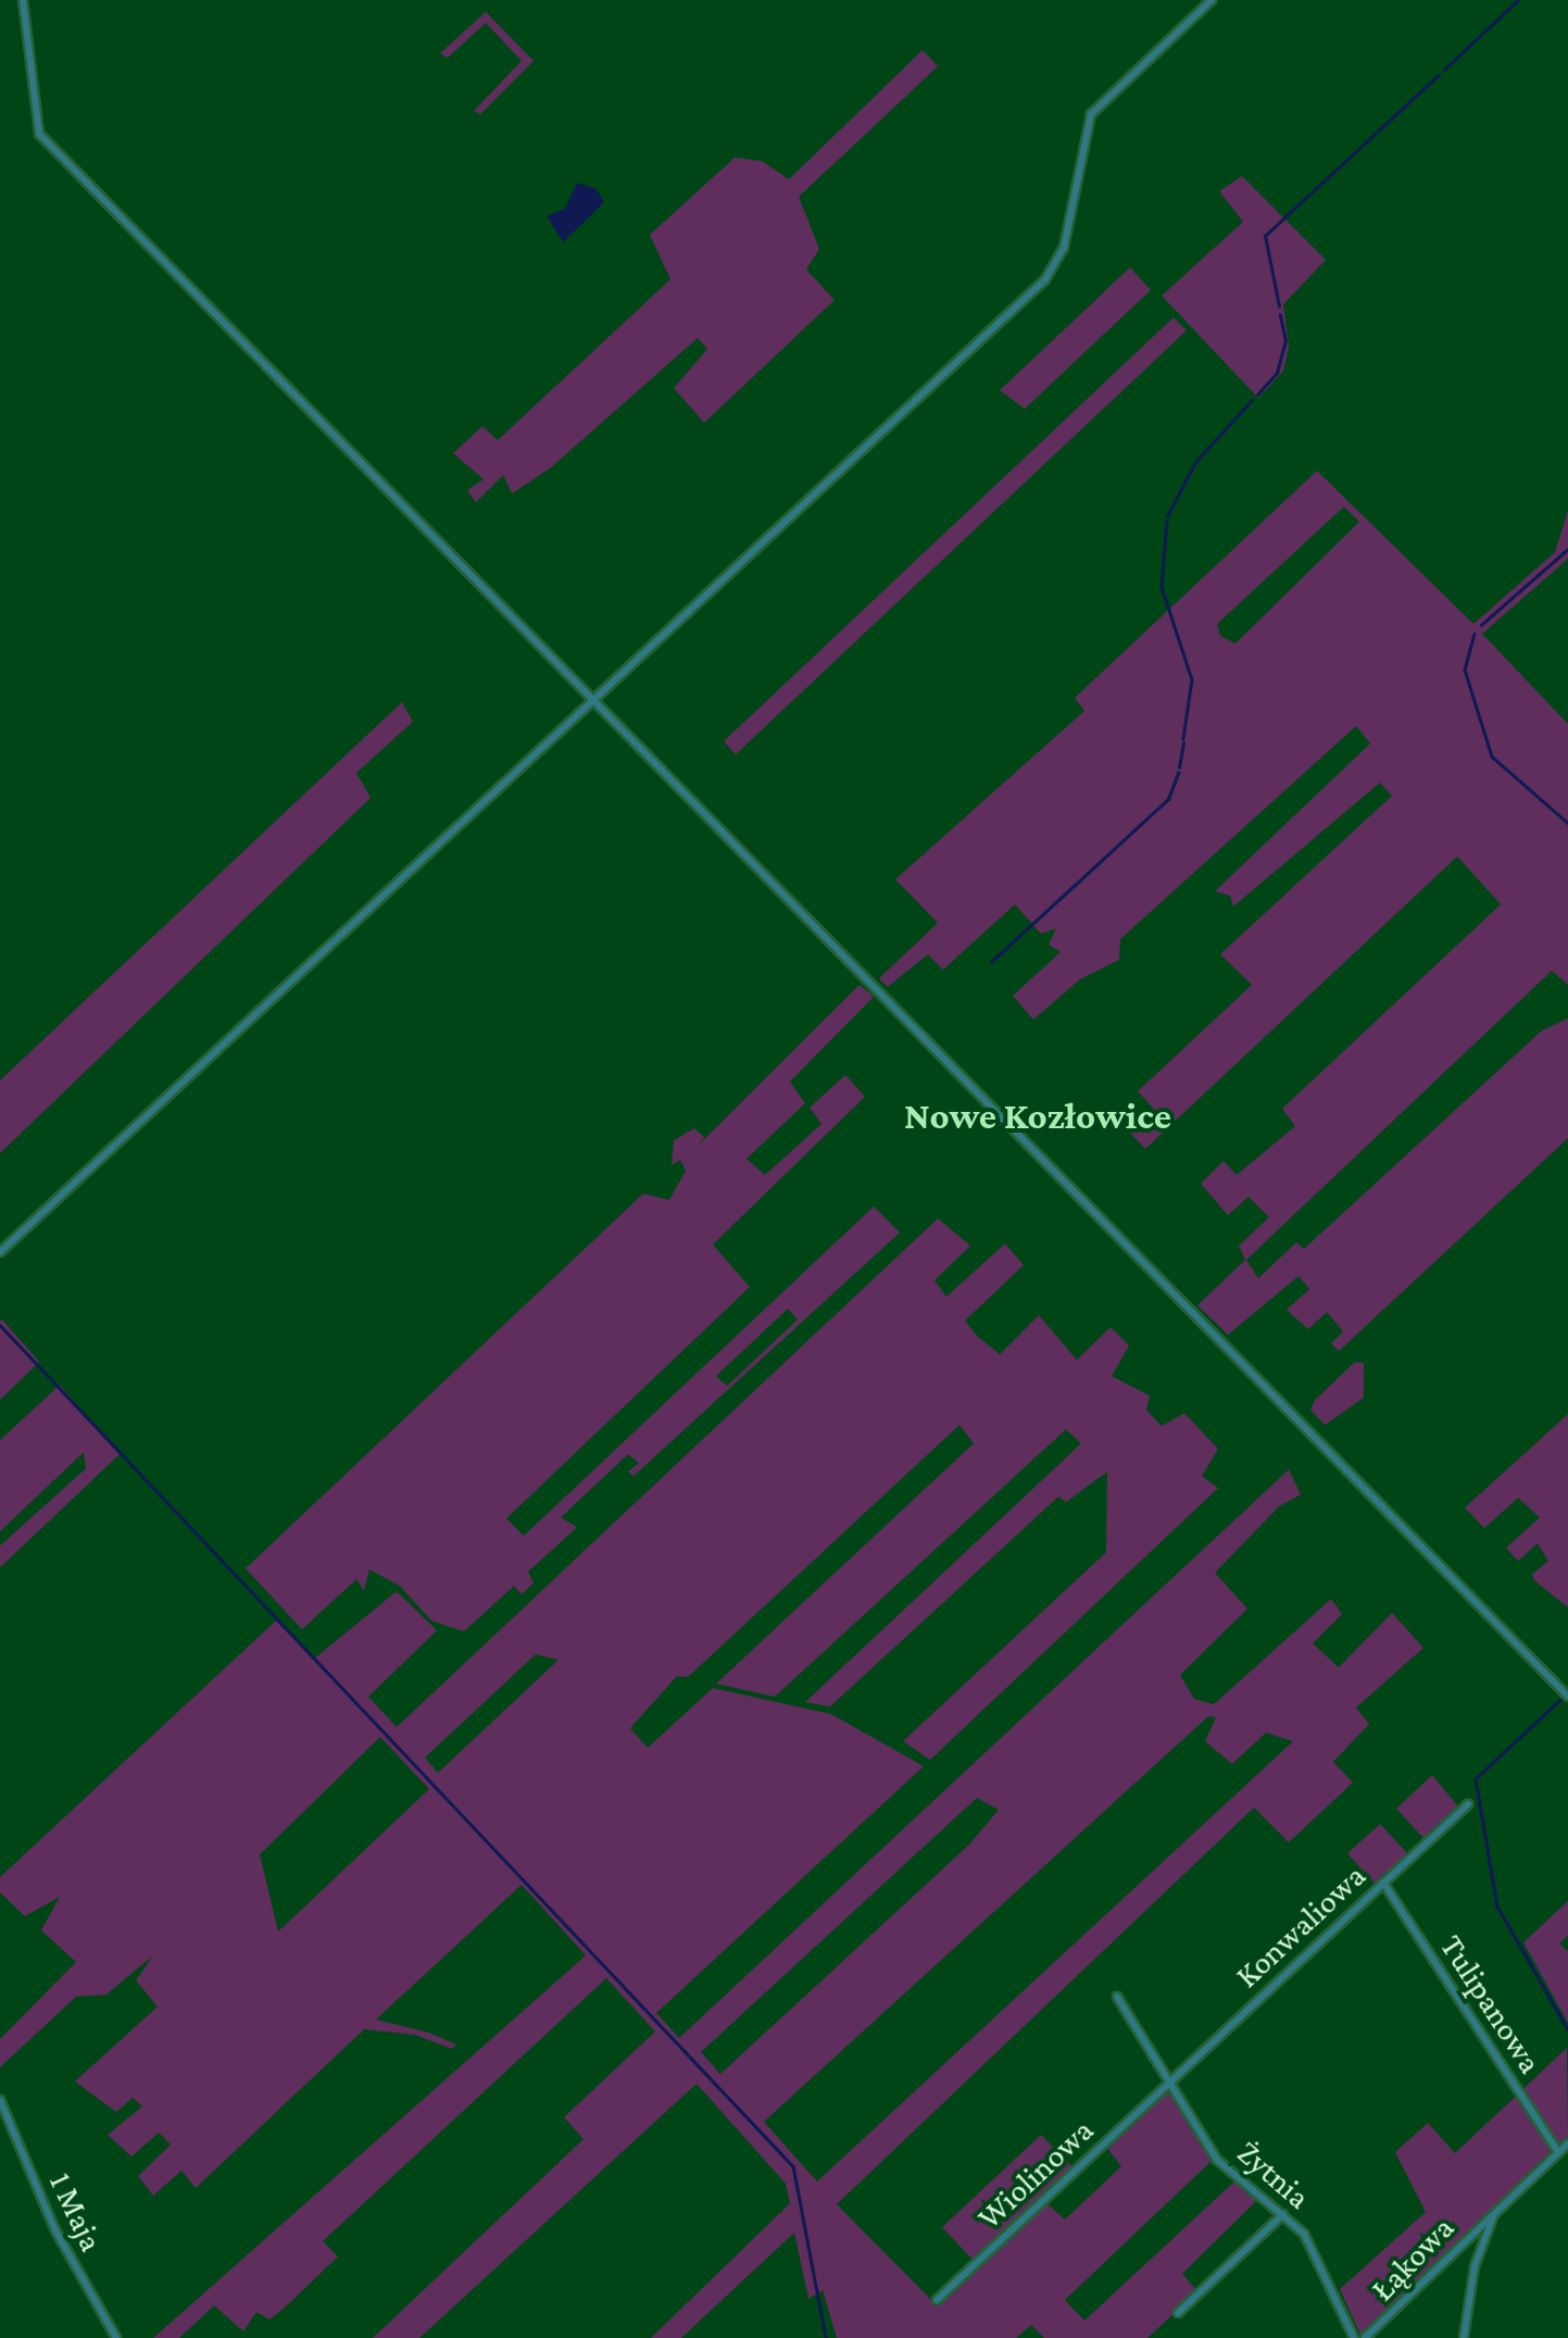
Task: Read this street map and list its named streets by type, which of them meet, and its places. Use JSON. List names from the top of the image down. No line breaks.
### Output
{"streets":{"street":["Konwaliowa","Tulipanowa","Wiolinowa","Żytnia","1 Maja","Łąkowa"]},"crossings":[["Konwaliowa","Tulipanowa"],["Konwaliowa","Wiolinowa"],["Konwaliowa","Żytnia"],["Tulipanowa","Łąkowa"],["Wiolinowa","Żytnia"]],"districts":["Nowe Kozłowice"]}
